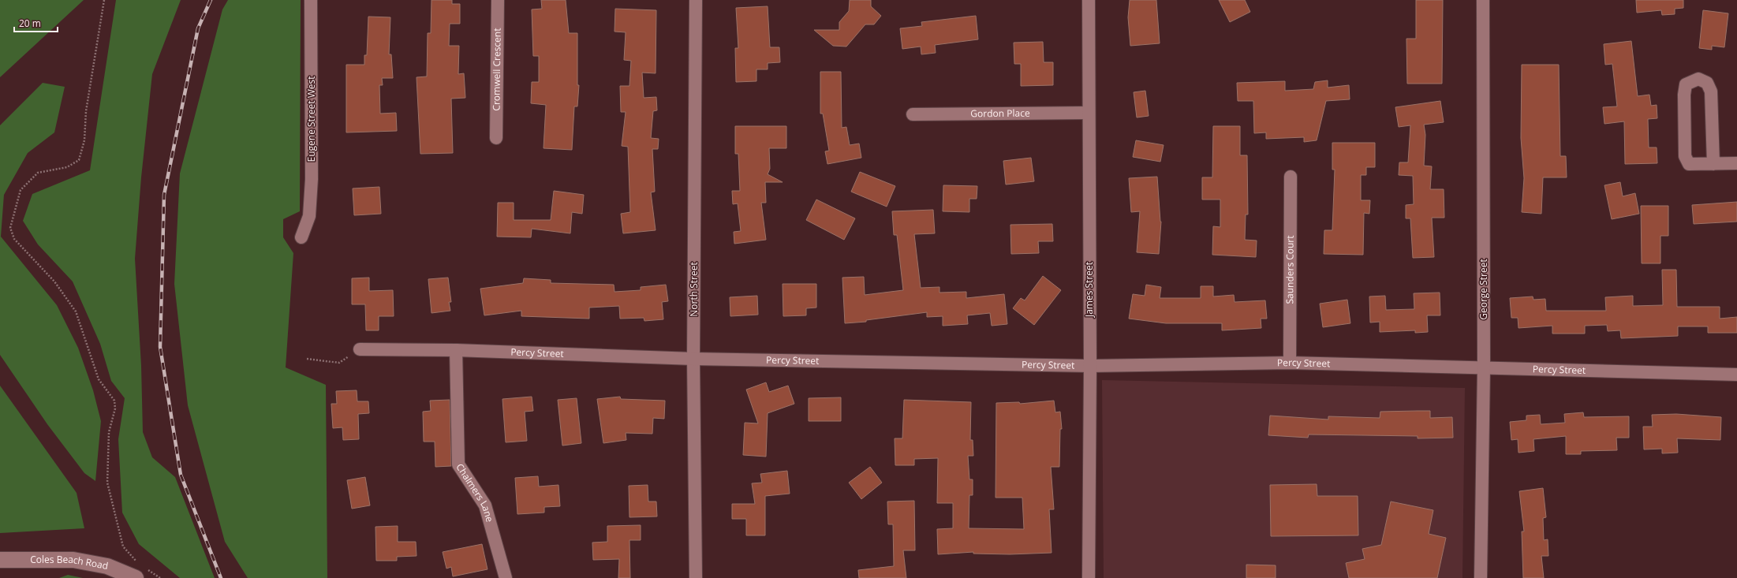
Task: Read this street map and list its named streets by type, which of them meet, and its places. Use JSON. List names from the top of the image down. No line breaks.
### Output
{"streets":{"street":["Cromwell Crescent","Gordon Place","Eugene Street West","Saunders Court","North Street","James Street","George Street","Percy Street","Chalmers Lane","Coles Beach Road"]},"crossings":[["Gordon Place","James Street"],["Saunders Court","Percy Street"],["North Street","Percy Street"],["James Street","Percy Street"],["George Street","Percy Street"],["Percy Street","Chalmers Lane"]],"scale_bar":"20 m"}
